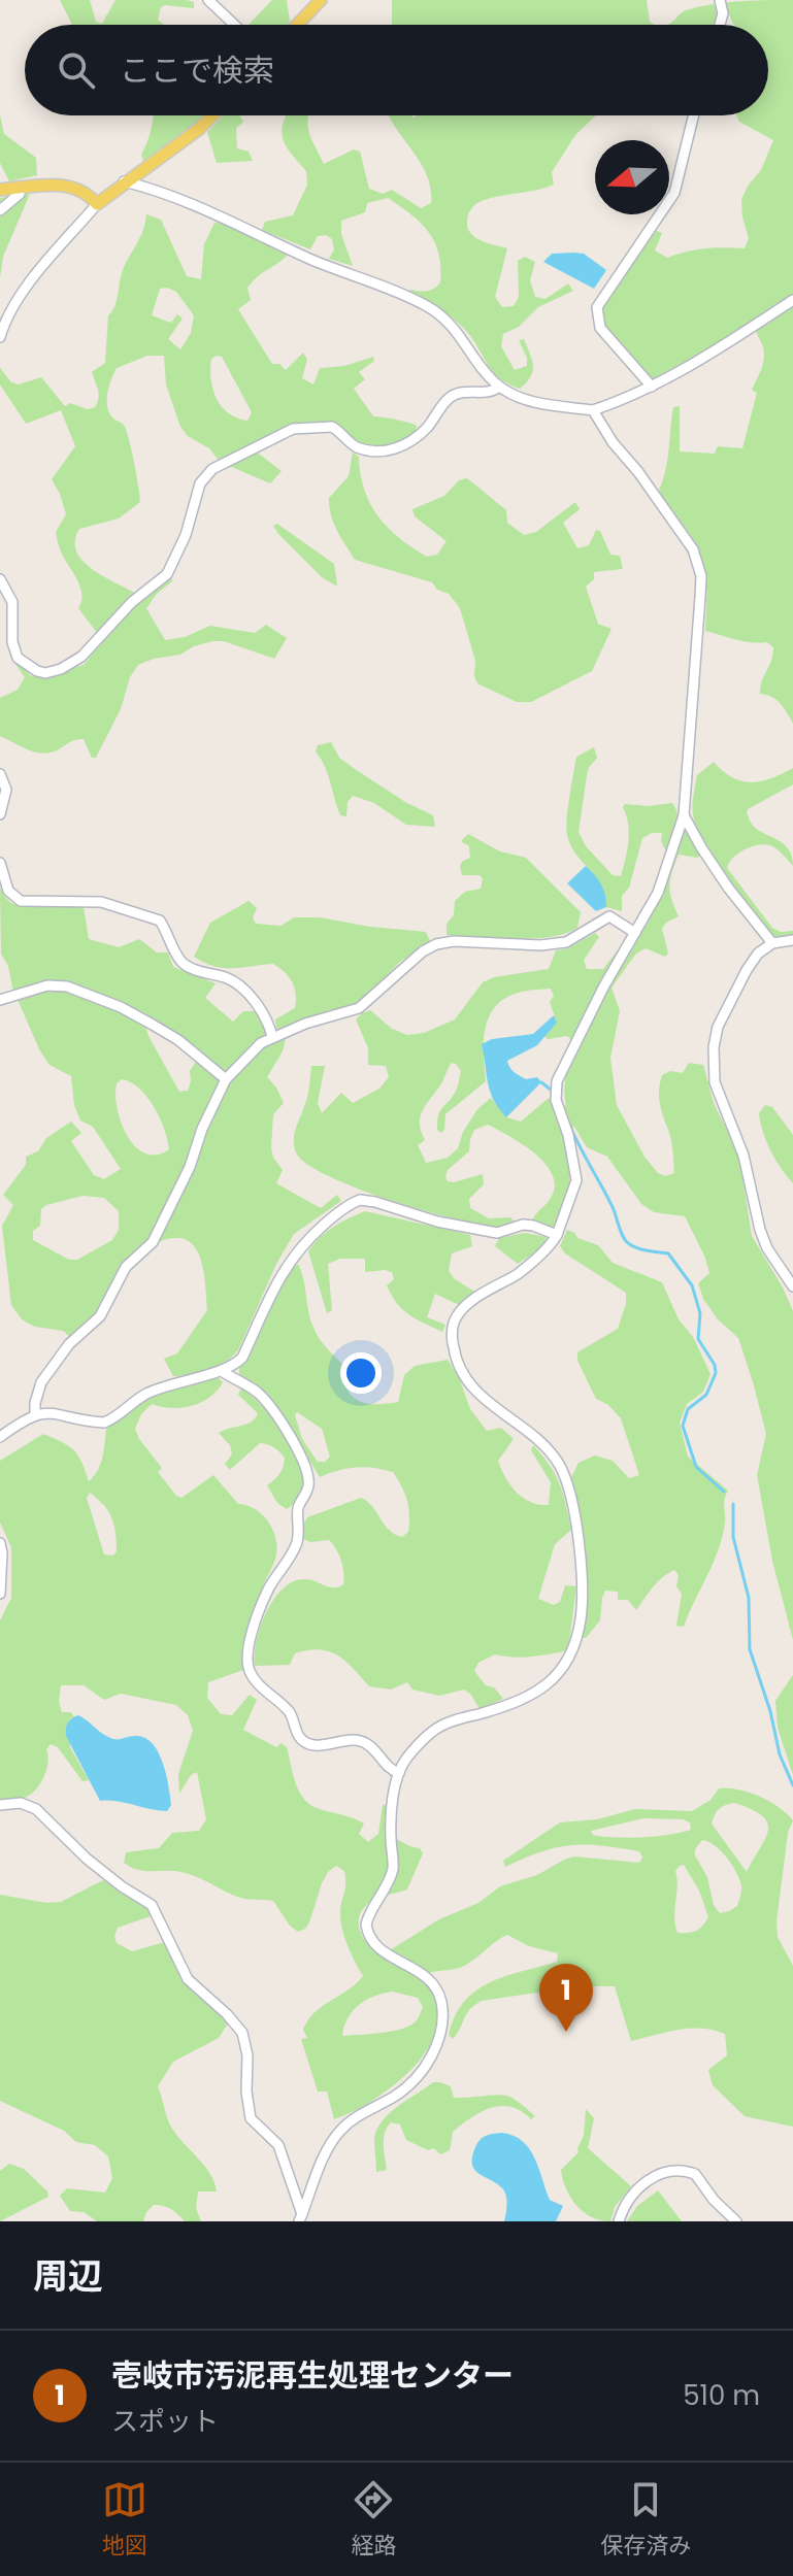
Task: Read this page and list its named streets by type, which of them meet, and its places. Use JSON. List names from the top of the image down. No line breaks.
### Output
{"north":"left","page":{"search":"ここで検索","pins":"1","heading":"周辺","list":[{"mark":"1","name":"壱岐市汚泥再生処理センター","note":"スポット","value":"510 m"}],"nav":["地図","経路","保存済み"]}}
